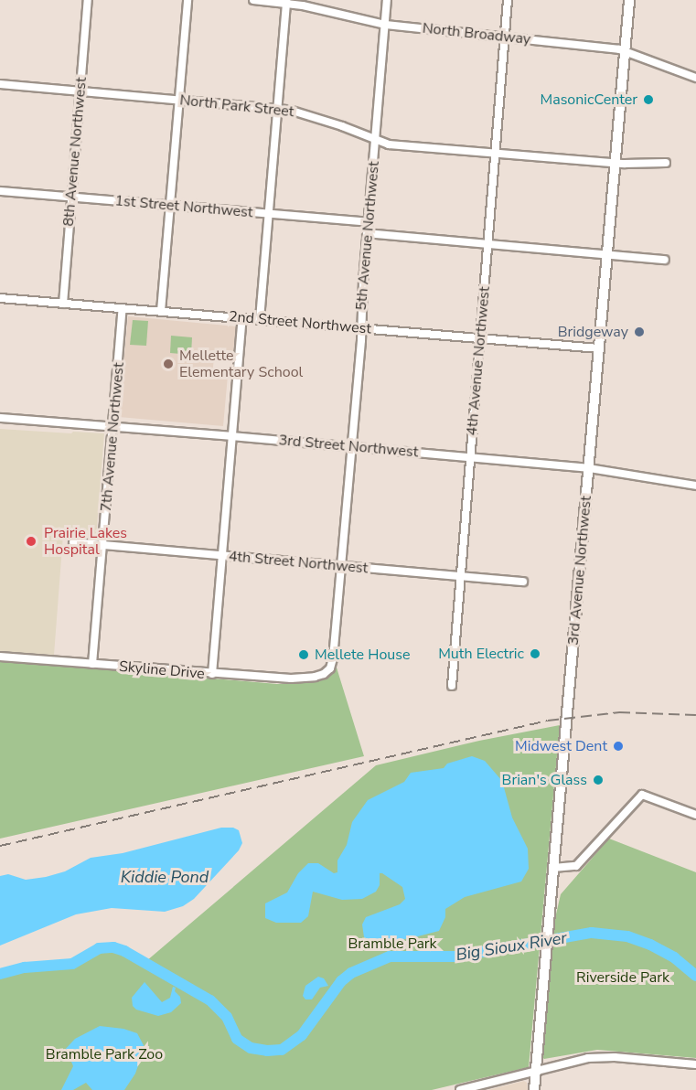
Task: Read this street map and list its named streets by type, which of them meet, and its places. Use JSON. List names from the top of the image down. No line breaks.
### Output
{"streets":{"main road":["3rd Avenue Northwest"],"street":["North Broadway","North Park Street","8th Avenue Northwest","1st Street Northwest","5th Avenue Northwest","2nd Street Northwest","4th Avenue Northwest","7th Avenue Northwest","3rd Street Northwest","4th Street Northwest","Skyline Drive"]},"crossings":[["North Broadway","5th Avenue Northwest"],["North Broadway","4th Avenue Northwest"],["North Broadway","3rd Avenue Northwest"],["North Park Street","8th Avenue Northwest"],["North Park Street","5th Avenue Northwest"],["North Park Street","4th Avenue Northwest"],["North Park Street","3rd Avenue Northwest"],["8th Avenue Northwest","1st Street Northwest"],["8th Avenue Northwest","2nd Street Northwest"],["1st Street Northwest","5th Avenue Northwest"],["5th Avenue Northwest","2nd Street Northwest"],["5th Avenue Northwest","3rd Street Northwest"],["5th Avenue Northwest","4th Street Northwest"],["5th Avenue Northwest","Skyline Drive"],["2nd Street Northwest","4th Avenue Northwest"],["2nd Street Northwest","7th Avenue Northwest"],["2nd Street Northwest","3rd Avenue Northwest"],["4th Avenue Northwest","3rd Street Northwest"],["4th Avenue Northwest","4th Street Northwest"],["7th Avenue Northwest","3rd Street Northwest"],["7th Avenue Northwest","4th Street Northwest"],["7th Avenue Northwest","Skyline Drive"],["3rd Street Northwest","3rd Avenue Northwest"]],"water":["Kiddie Pond","Big Sioux River"],"parks":["Bramble Park","Riverside Park","Bramble Park Zoo"],"places":["MasonicCenter","Bridgeway","Mellette Elementary School","Prairie Lakes Hospital","Muth Electric","Mellete House","Midwest Dent","Brian's Glass"]}
